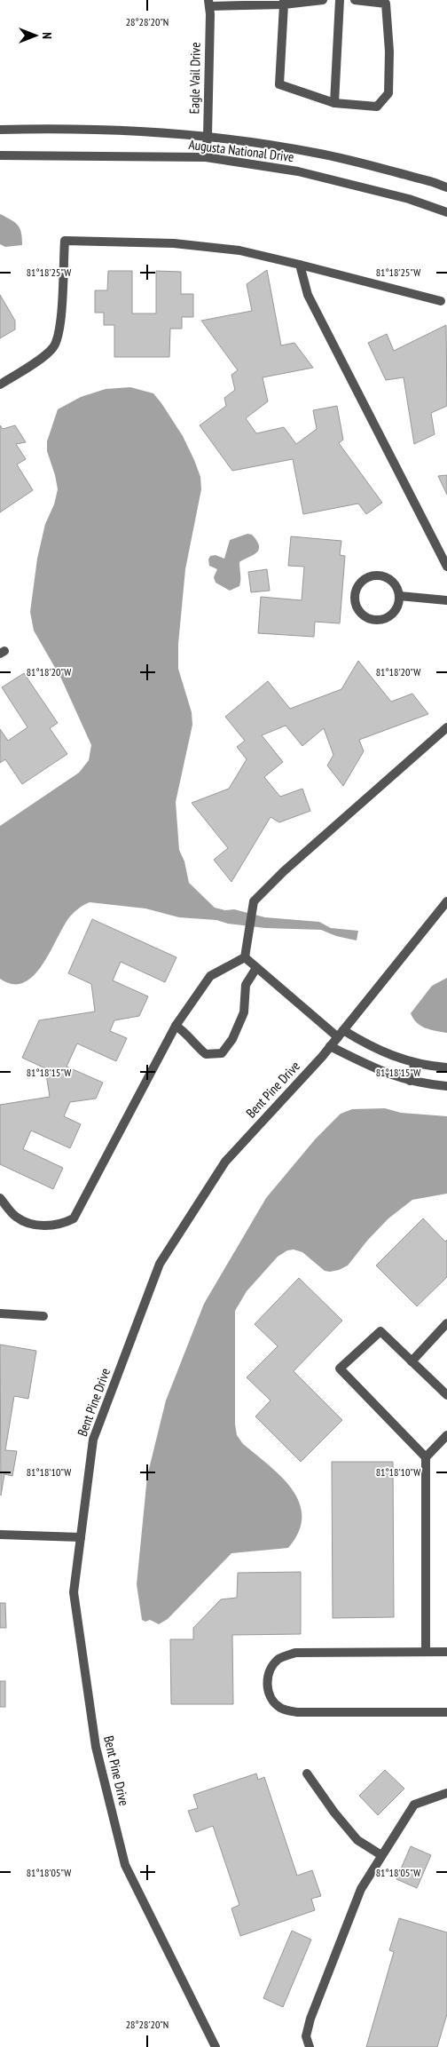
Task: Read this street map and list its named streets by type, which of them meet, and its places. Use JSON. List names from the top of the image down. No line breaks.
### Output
{"streets":{"street":["Eagle Vail Drive","Augusta National Drive","Bent Pine Drive"]},"crossings":[["Eagle Vail Drive","Augusta National Drive"]],"north":"right","coordinates":["28°28'20\"N","81°18'25\"W","81°18'20\"W","81°18'15\"W","81°18'10\"W","81°18'05\"W"]}
